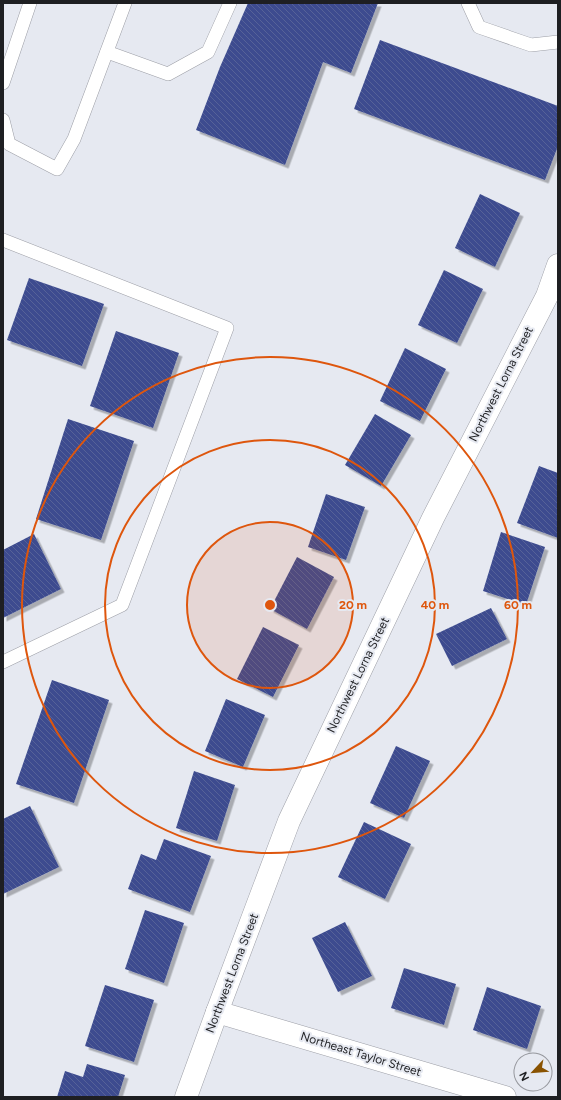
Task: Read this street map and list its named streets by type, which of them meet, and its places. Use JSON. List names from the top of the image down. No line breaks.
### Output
{"streets":{"street":["Northwest Lorna Street","Northeast Taylor Street"]},"crossings":[["Northwest Lorna Street","Northeast Taylor Street"]],"north":"bottom left","rings":["20 m","40 m","60 m"]}
